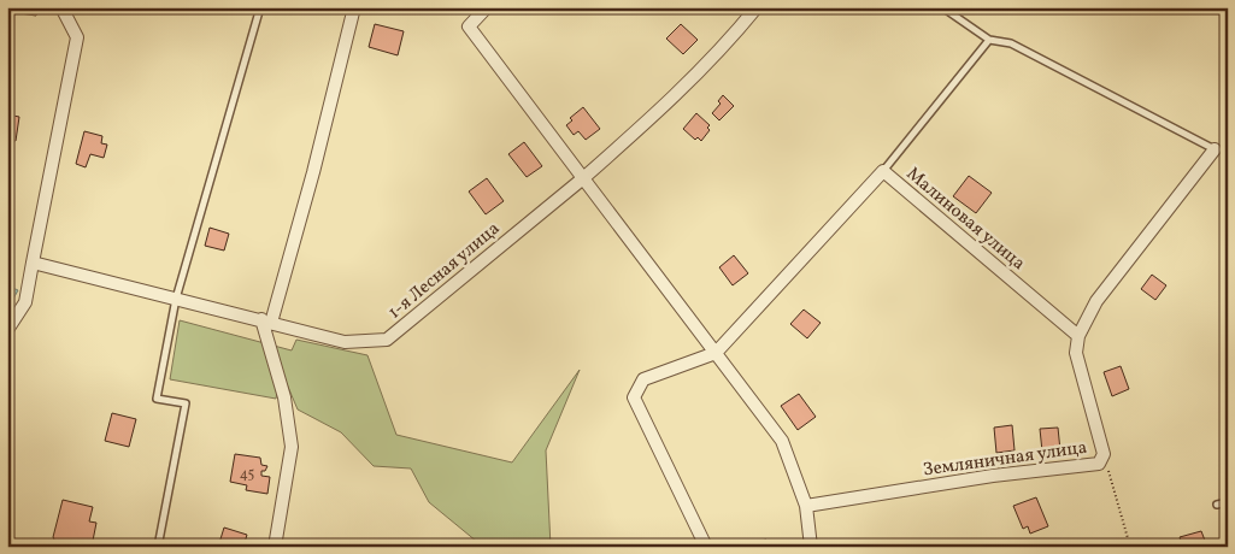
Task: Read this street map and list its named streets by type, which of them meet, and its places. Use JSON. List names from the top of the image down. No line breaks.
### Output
{"streets":{"street":["Малиновая улица","1-я Лесная улица","Земляничная улица"]},"crossings":[["Малиновая улица","Земляничная улица"]],"house_numbers":["45"]}
